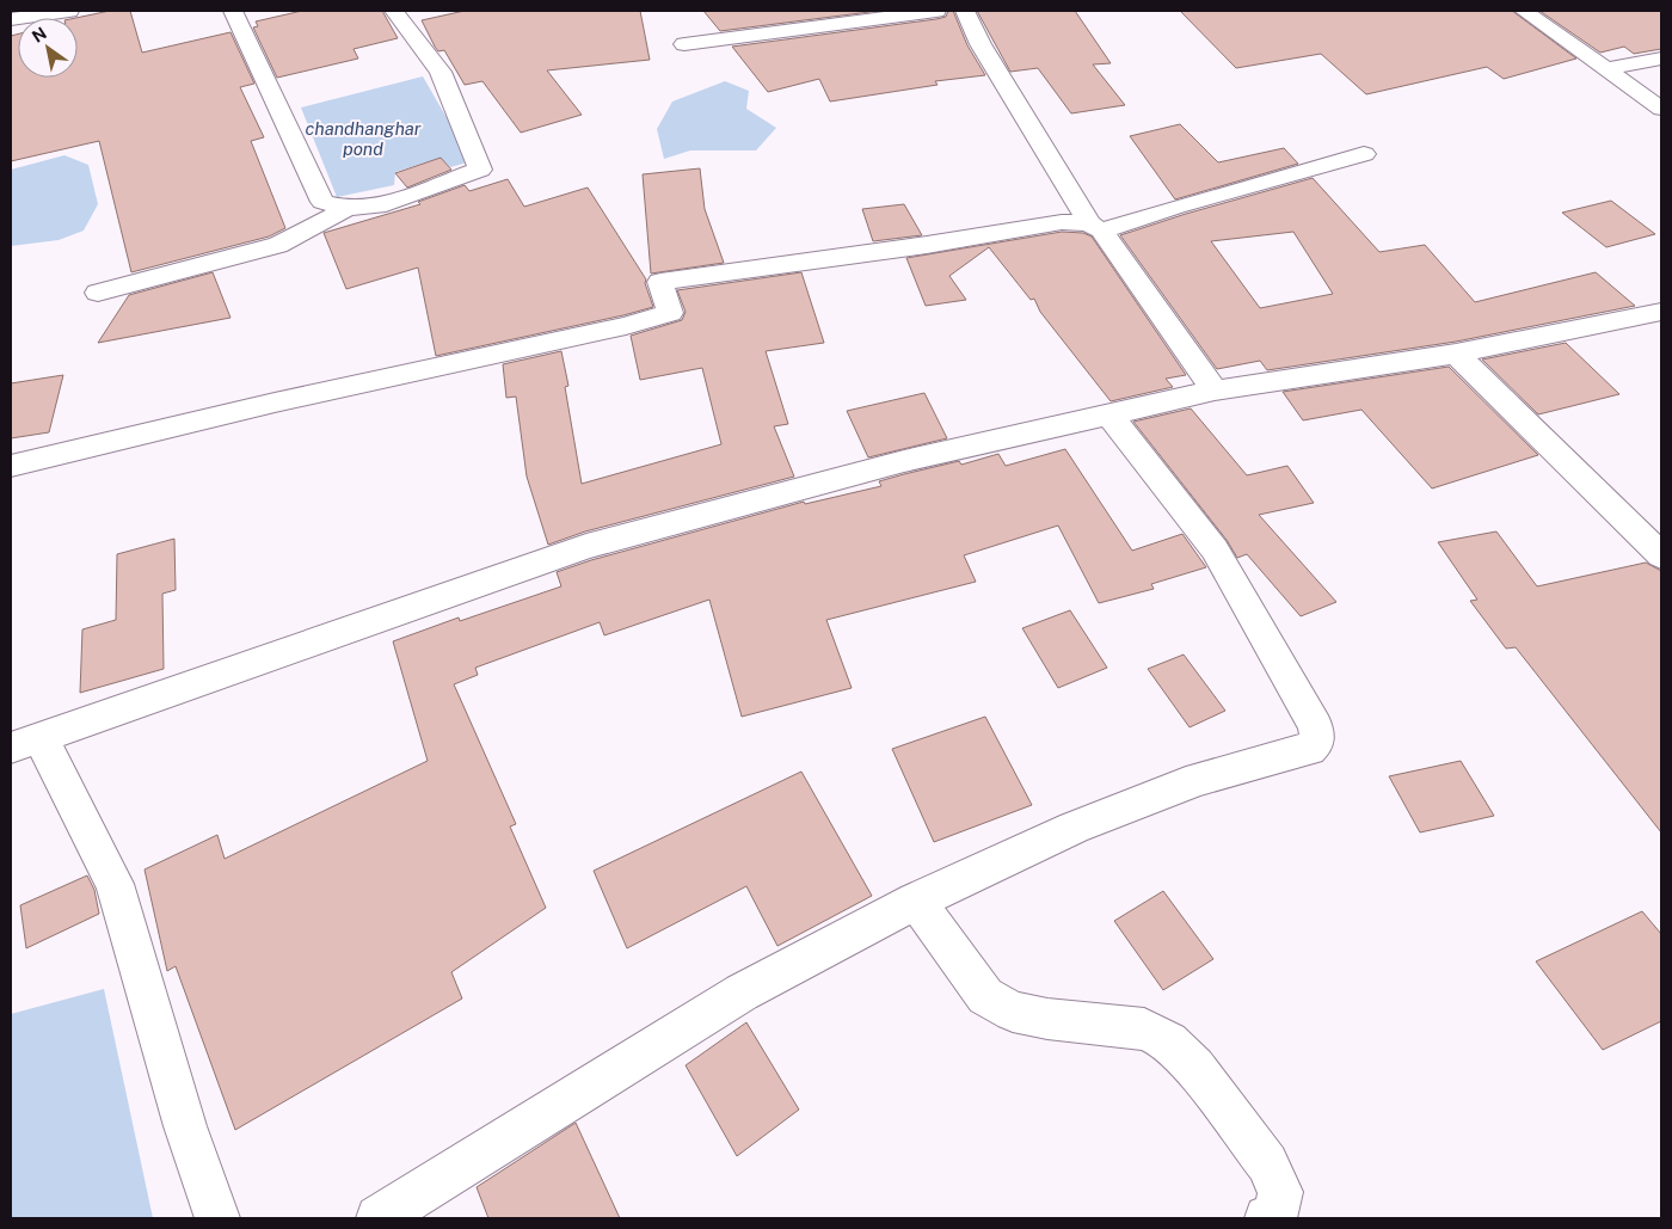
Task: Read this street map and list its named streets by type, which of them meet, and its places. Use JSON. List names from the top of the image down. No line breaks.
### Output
{"water":["chandhanghar pond"],"north":"top left"}
